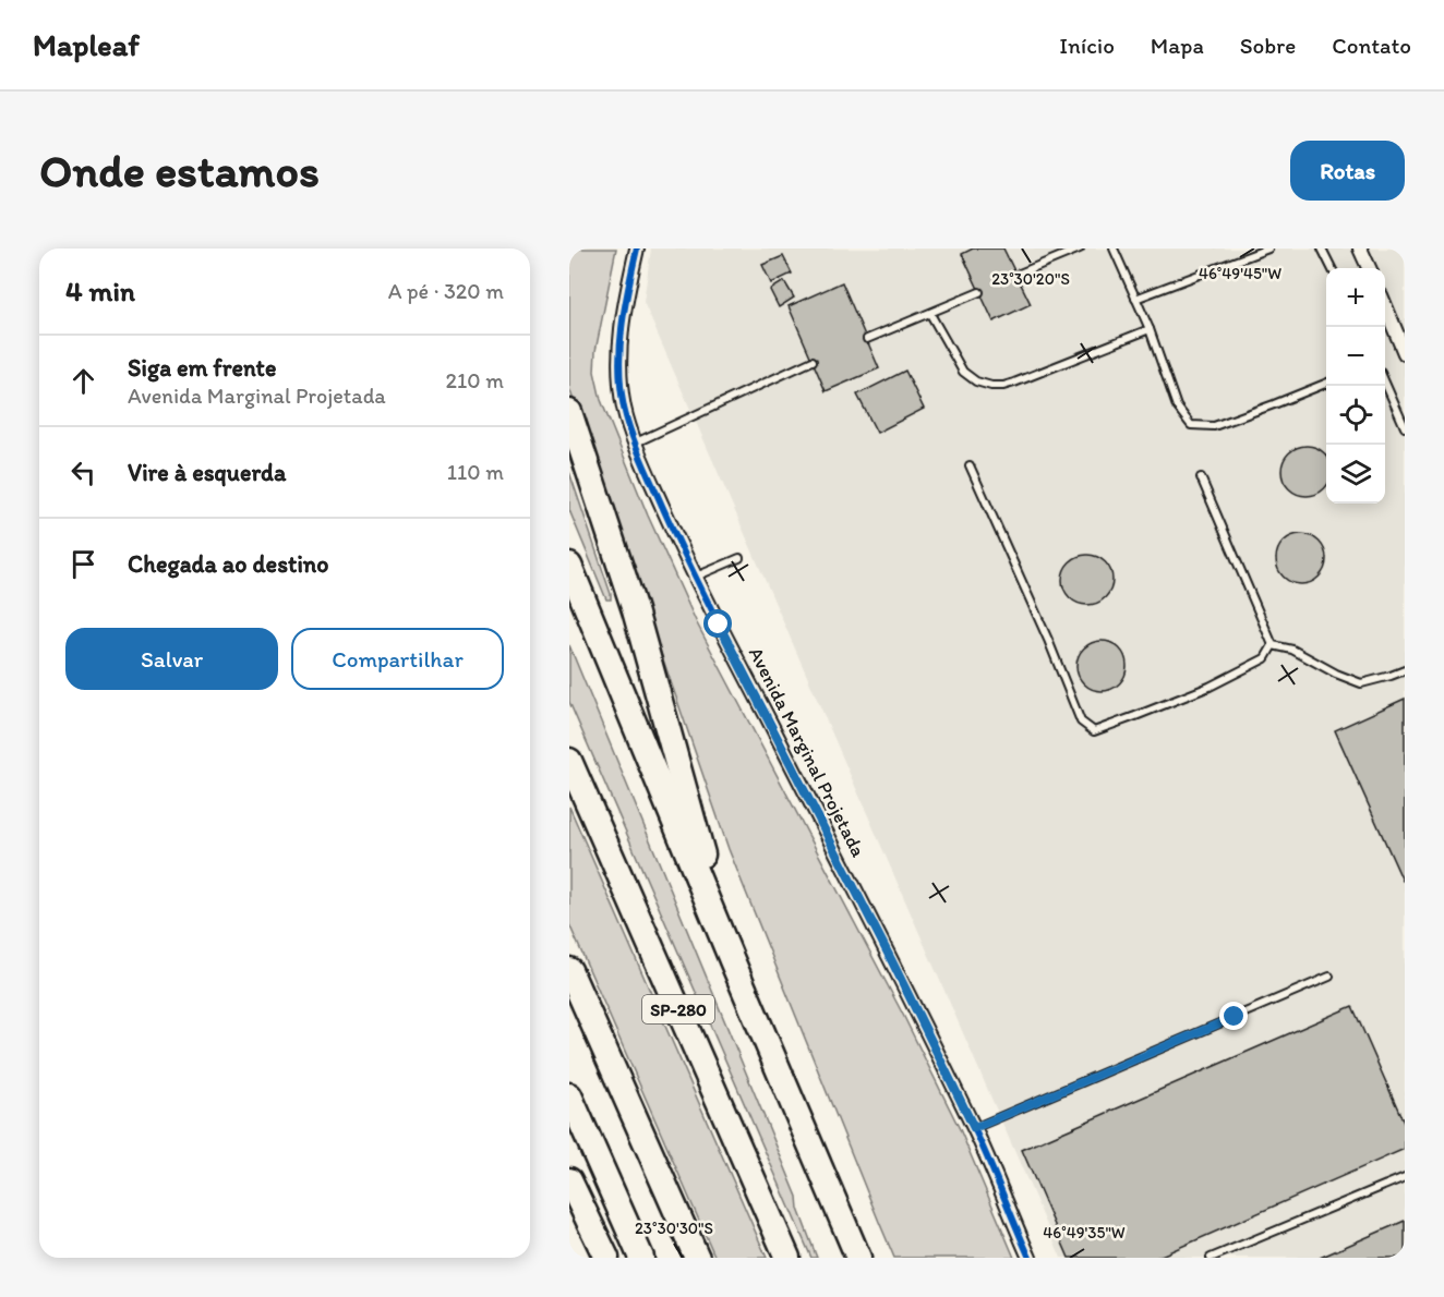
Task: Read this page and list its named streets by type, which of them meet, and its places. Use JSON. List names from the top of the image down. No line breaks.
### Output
{"streets":{"highway":["SP-280"],"street":["Avenida Marginal Projetada"]},"page":{"header":"Mapleaf","nav":["Início","Mapa","Sobre","Contato"],"buttons":["Rotas",["Salvar","Compartilhar"]],"title":"Onde estamos","heading":["4 min","A pé · 320 m"],"map_buttons":["+","−"],"list":[["Siga em frente","Avenida Marginal Projetada","210 m"],["Vire à esquerda","110 m"],"Chegada ao destino"]},"coordinates":["46°49'45\"W","23°30'20\"S","23°30'30\"S","46°49'35\"W"]}
